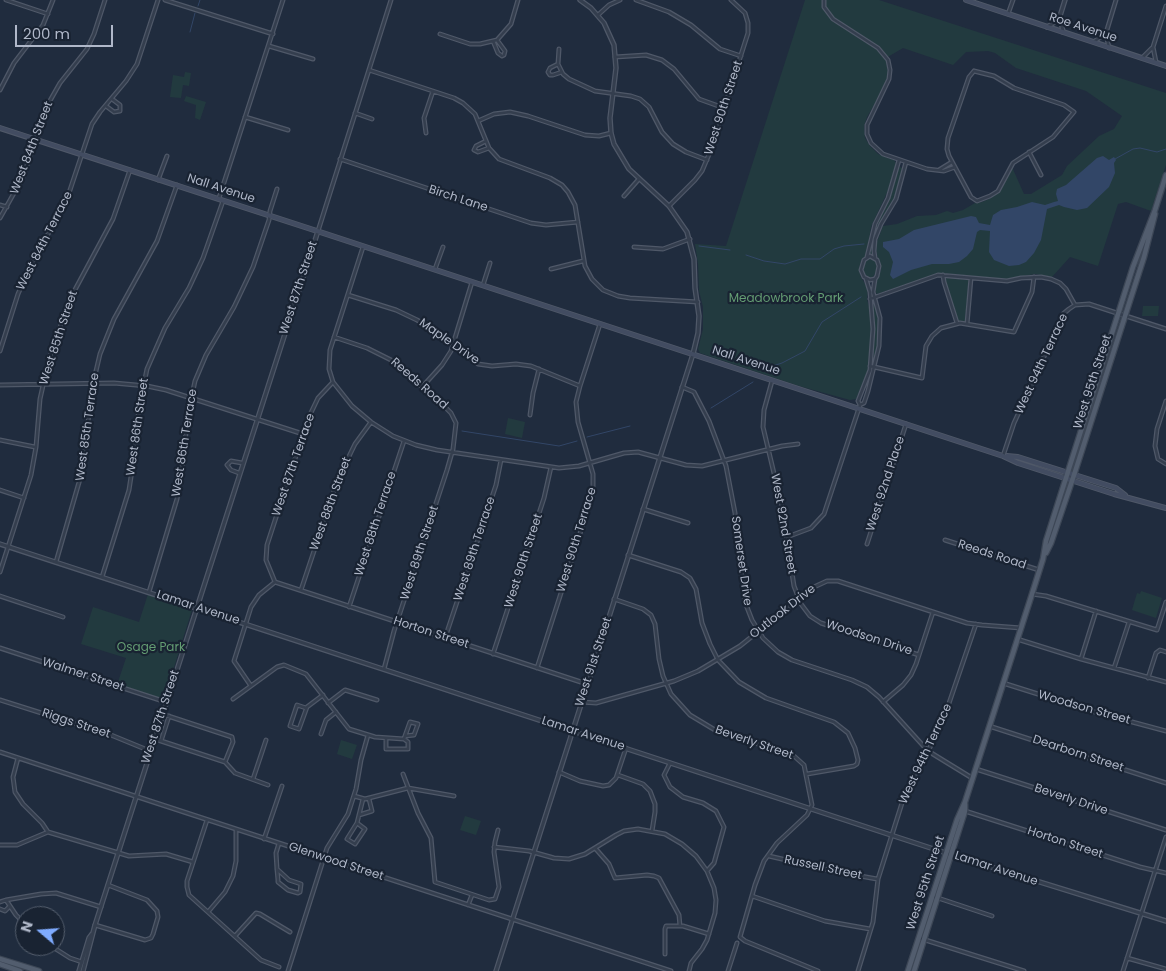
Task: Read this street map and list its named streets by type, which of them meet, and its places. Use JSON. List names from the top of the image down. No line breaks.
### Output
{"streets":{"main road":["Roe Avenue","Nall Avenue","West 95th Street"],"street":["West 90th Street","West 84th Street","Birch Lane","West 84th Terrace","West 87th Street","West 85th Street","Maple Drive","West 94th Terrace","Reeds Road","West 85th Terrace","West 86th Street","West 86th Terrace","West 87th Terrace","West 92nd Place","West 88th Street","West 88th Terrace","West 92nd Street","West 90th Terrace","West 89th Terrace","West 89th Street","Somerset Drive","Lamar Avenue","Outlook Drive","Horton Street","Woodson Drive","West 91st Street","Walmer Street","Woodson Street","Riggs Street","Beverly Street","Dearborn Street","Beverly Drive","Glenwood Street","Russell Street"]},"crossings":[["West 90th Street","Horton Street"],["West 84th Street","Nall Avenue"],["Nall Avenue","West 84th Terrace"],["Nall Avenue","West 87th Street"],["Nall Avenue","West 85th Street"],["Nall Avenue","West 94th Terrace"],["Nall Avenue","West 95th Street"],["Nall Avenue","West 85th Terrace"],["Nall Avenue","West 86th Street"],["Nall Avenue","West 86th Terrace"],["Nall Avenue","West 92nd Place"],["Nall Avenue","West 92nd Street"],["Nall Avenue","West 90th Terrace"],["Nall Avenue","West 91st Street"],["Birch Lane","West 87th Street"],["West 87th Street","Lamar Avenue"],["West 87th Street","Walmer Street"],["West 87th Street","Riggs Street"],["West 87th Street","Glenwood Street"],["West 85th Street","Lamar Avenue"],["Maple Drive","West 90th Terrace"],["West 94th Terrace","Somerset Drive"],["West 94th Terrace","Lamar Avenue"],["West 94th Terrace","Outlook Drive"],["West 94th Terrace","Russell Street"],["West 95th Street","Reeds Road"],["West 95th Street","Somerset Drive"],["West 95th Street","Lamar Avenue"],["West 95th Street","Outlook Drive"],["West 95th Street","Horton Street"],["West 95th Street","Woodson Street"],["West 95th Street","Dearborn Street"],["West 95th Street","Beverly Drive"],["Reeds Road","West 89th Street"],["West 85th Terrace","Lamar Avenue"],["West 86th Street","Lamar Avenue"],["West 86th Terrace","Lamar Avenue"],["West 87th Terrace","Horton Street"],["West 88th Street","Horton Street"],["West 88th Terrace","Horton Street"],["West 92nd Street","Outlook Drive"],["West 92nd Street","Woodson Drive"],["West 90th Terrace","Horton Street"],["West 89th Terrace","Horton Street"],["West 89th Street","Lamar Avenue"],["West 89th Street","Horton Street"],["Somerset Drive","Outlook Drive"],["Somerset Drive","West 91st Street"],["Lamar Avenue","West 91st Street"],["Lamar Avenue","Beverly Street"],["Outlook Drive","Woodson Drive"],["Outlook Drive","West 91st Street"],["Outlook Drive","Beverly Street"],["Horton Street","West 91st Street"],["West 91st Street","Beverly Street"],["West 91st Street","Glenwood Street"]],"parks":["Meadowbrook Park","Osage Park"],"scale_bar":"200 m","north":"left"}
